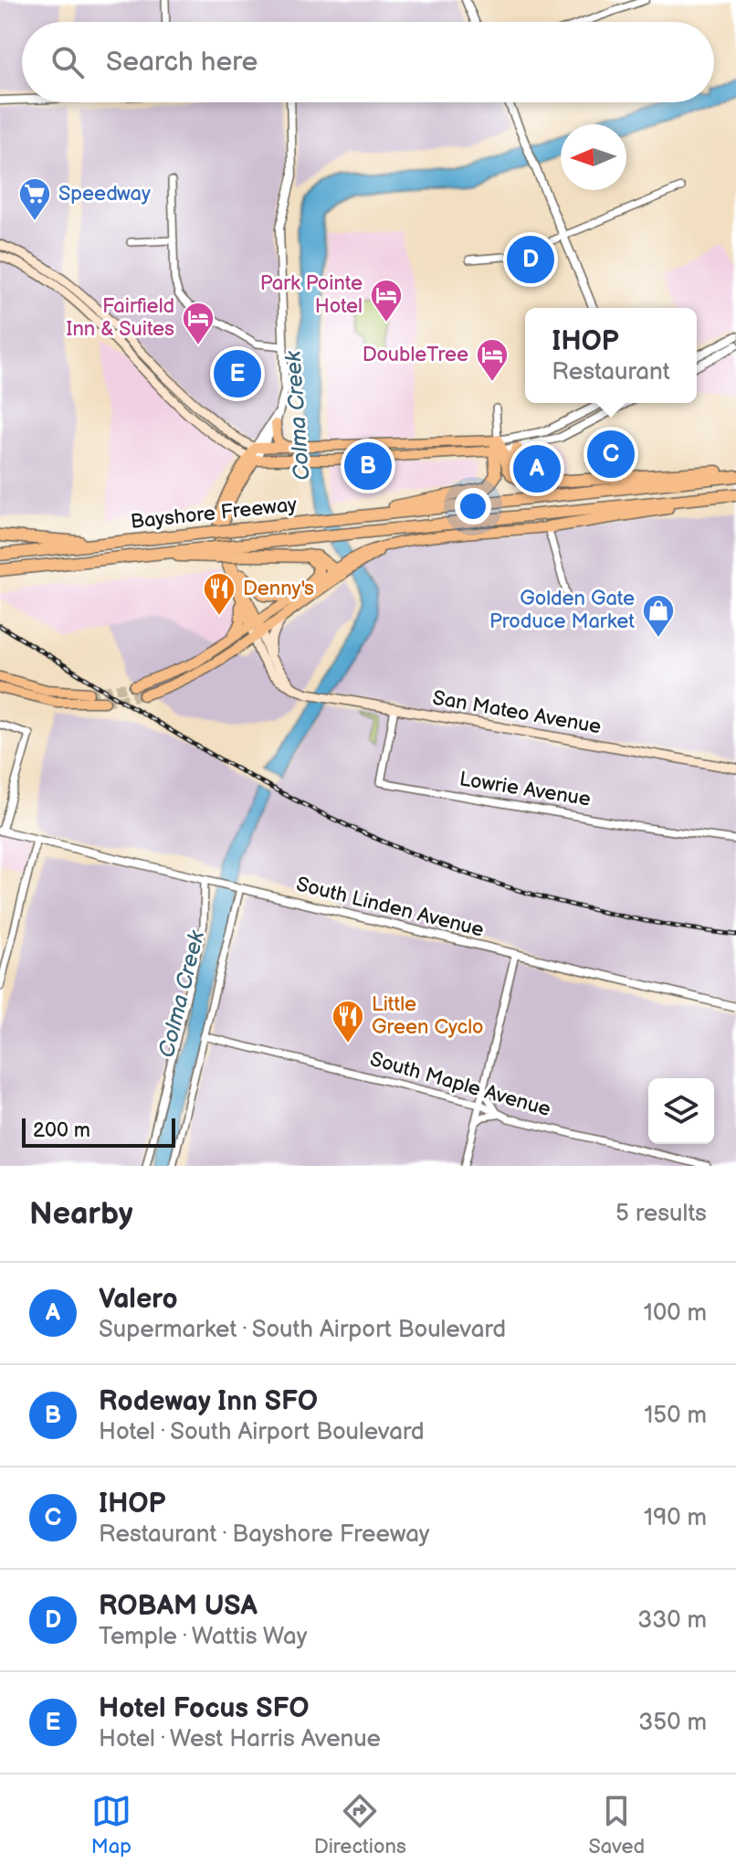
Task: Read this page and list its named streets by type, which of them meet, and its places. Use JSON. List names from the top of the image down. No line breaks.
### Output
{"streets":{"highway":["Bayshore Freeway"],"main road":["San Mateo Avenue"],"street":["Lowrie Avenue","South Linden Avenue","South Maple Avenue"]},"crossings":[["San Mateo Avenue","Lowrie Avenue"]],"water":["Colma Creek"],"places":{"supermarket":["Speedway"],"hotel":["Park Pointe Hotel","Fairfield Inn & Suites","DoubleTree"],"restaurant":["Denny's","Little Green Cyclo"],"shop":["Golden Gate Produce Market"]},"scale_bar":"200 m","north":"left","page":{"search":"Search here","pins":["D","E","C","B","A"],"popup":["IHOP","Restaurant"],"scale":"200 m","heading":["Nearby","5 results"],"list":[{"mark":"A","name":"Valero","note":"Supermarket · South Airport Boulevard","value":"100 m"},{"mark":"B","name":"Rodeway Inn SFO","note":"Hotel · South Airport Boulevard","value":"150 m"},{"mark":"C","name":"IHOP","note":"Restaurant · Bayshore Freeway","value":"190 m"},{"mark":"D","name":"ROBAM USA","note":"Temple · Wattis Way","value":"330 m"},{"mark":"E","name":"Hotel Focus SFO","note":"Hotel · West Harris Avenue","value":"350 m"}],"nav":["Map","Directions","Saved"]}}
